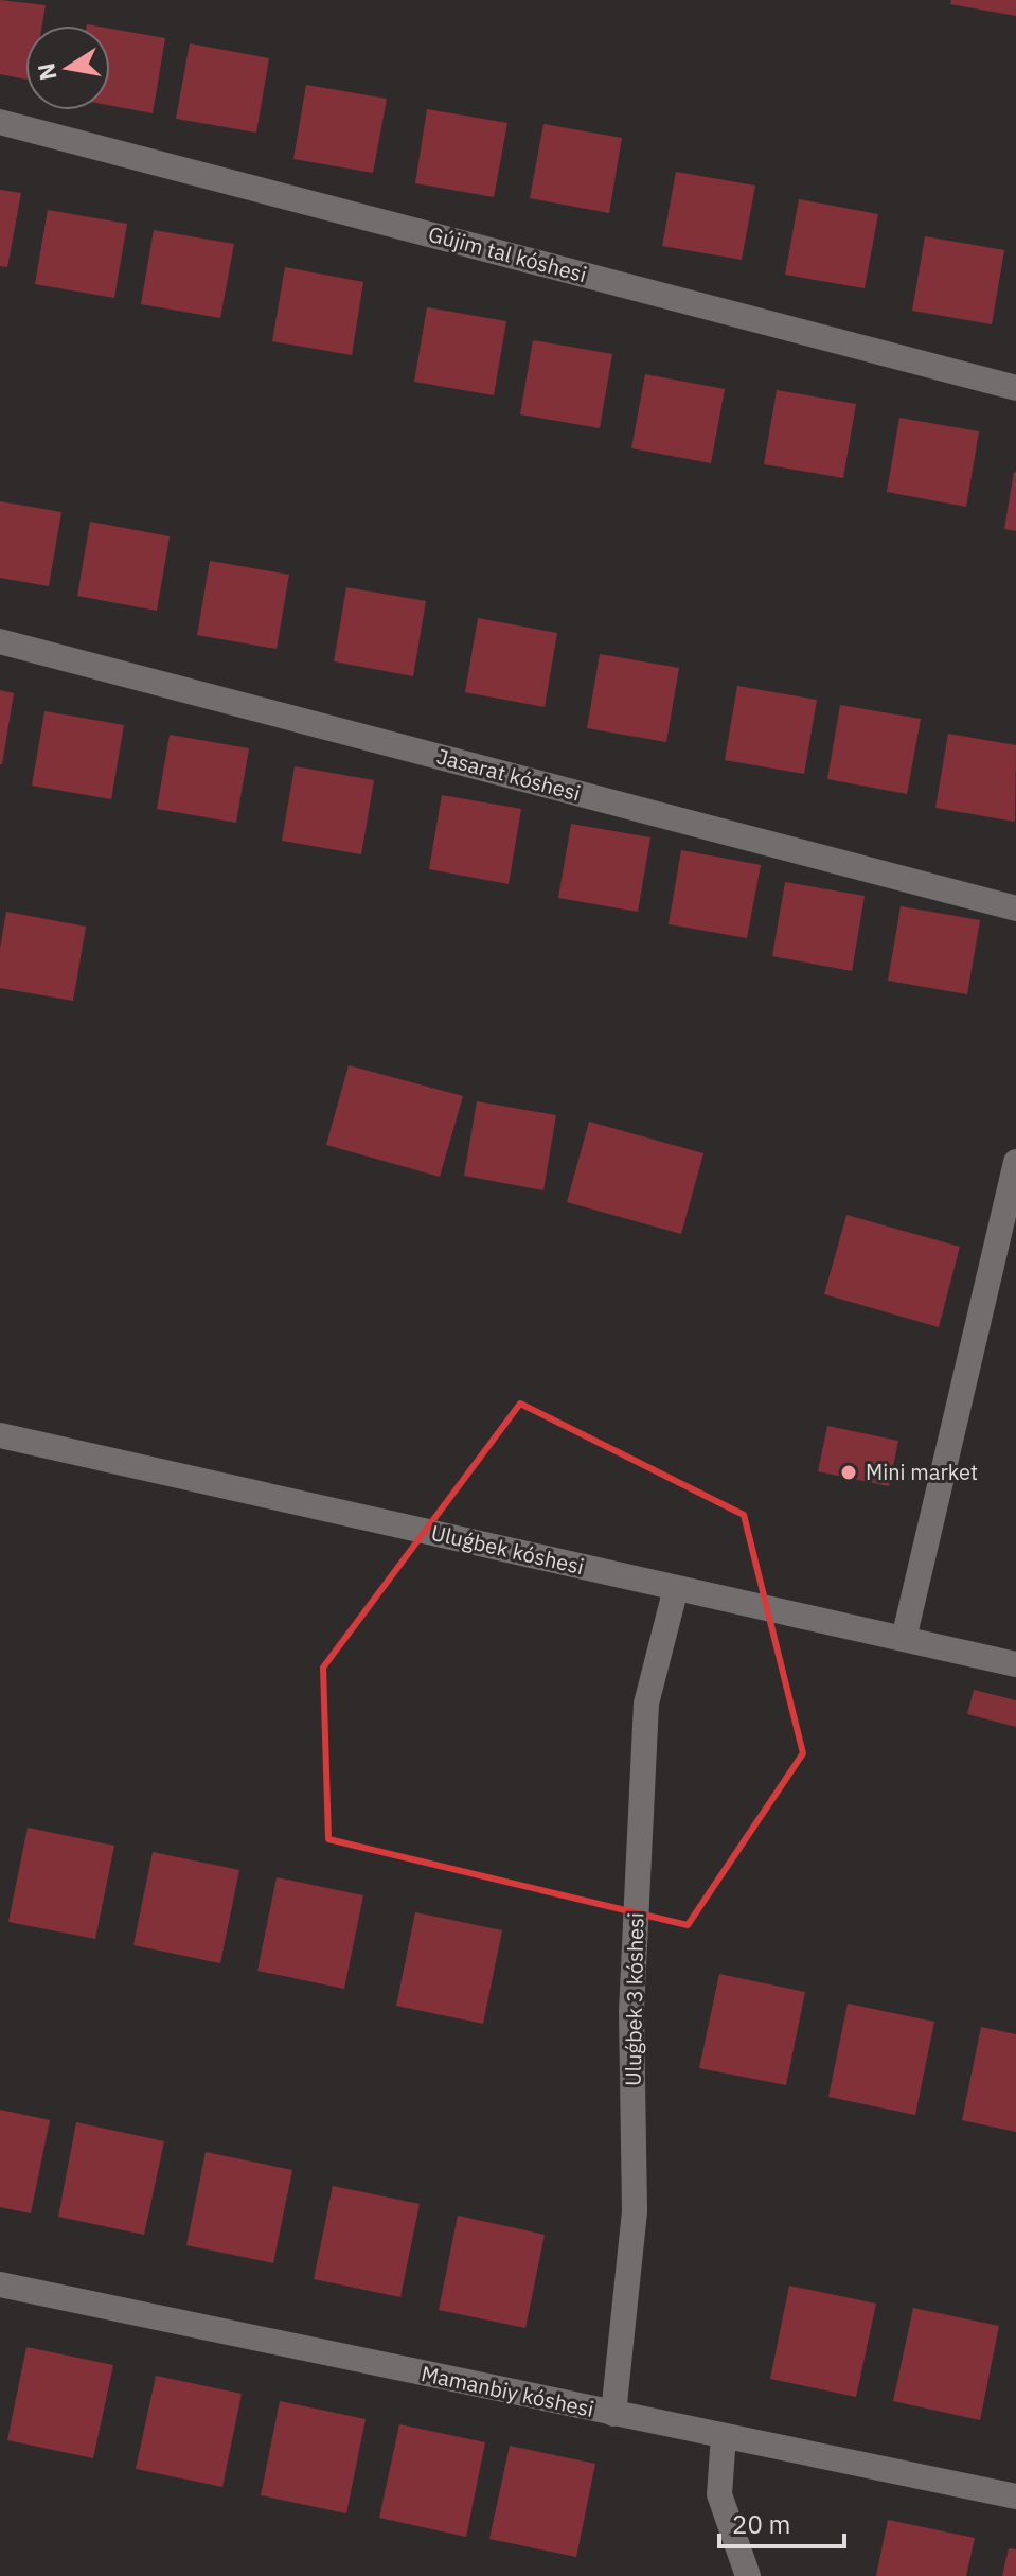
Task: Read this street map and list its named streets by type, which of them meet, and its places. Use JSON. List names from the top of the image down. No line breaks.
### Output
{"streets":{"street":["Gújim tal kóshesi","Jasarat kóshesi","Uluǵbek kóshesi","Uluǵbek 3 kóshesi","Mamanbiy kóshesi"]},"crossings":[["Uluǵbek kóshesi","Uluǵbek 3 kóshesi"],["Uluǵbek 3 kóshesi","Mamanbiy kóshesi"]],"places":["Mini market"],"scale_bar":"20 m","north":"left"}
